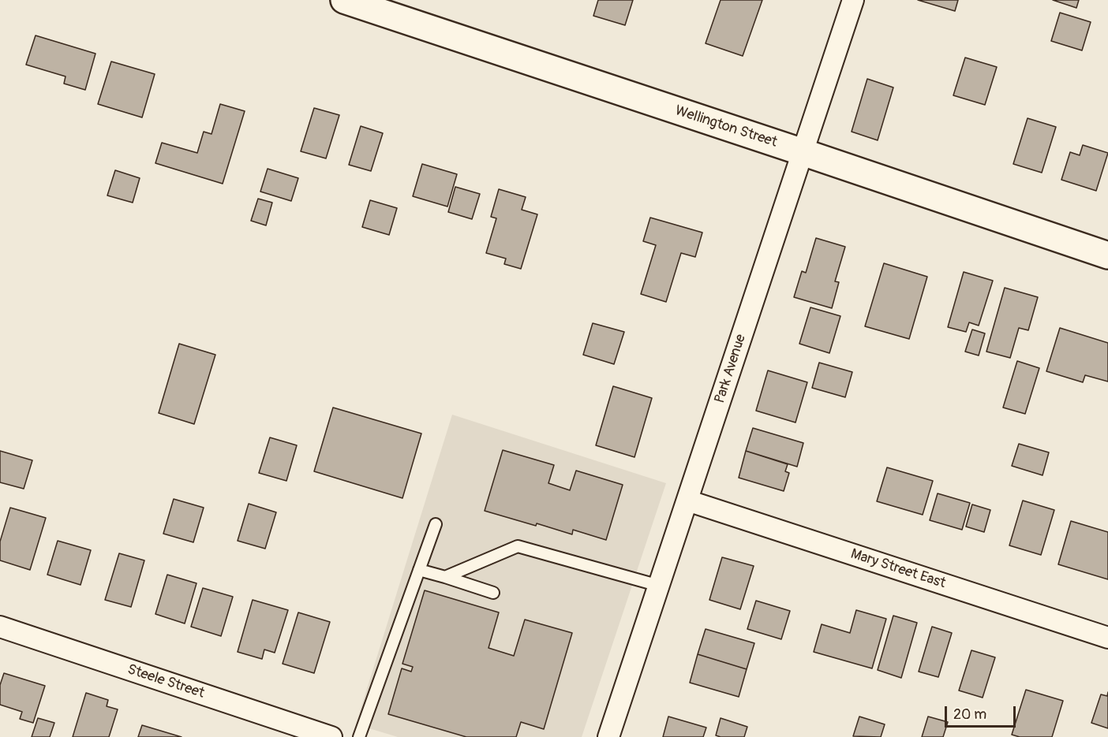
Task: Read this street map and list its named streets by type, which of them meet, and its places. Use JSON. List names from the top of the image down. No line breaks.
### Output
{"streets":{"street":["Wellington Street","Park Avenue","Mary Street East","Steele Street"]},"crossings":[["Wellington Street","Park Avenue"],["Park Avenue","Mary Street East"]],"scale_bar":"20 m"}
